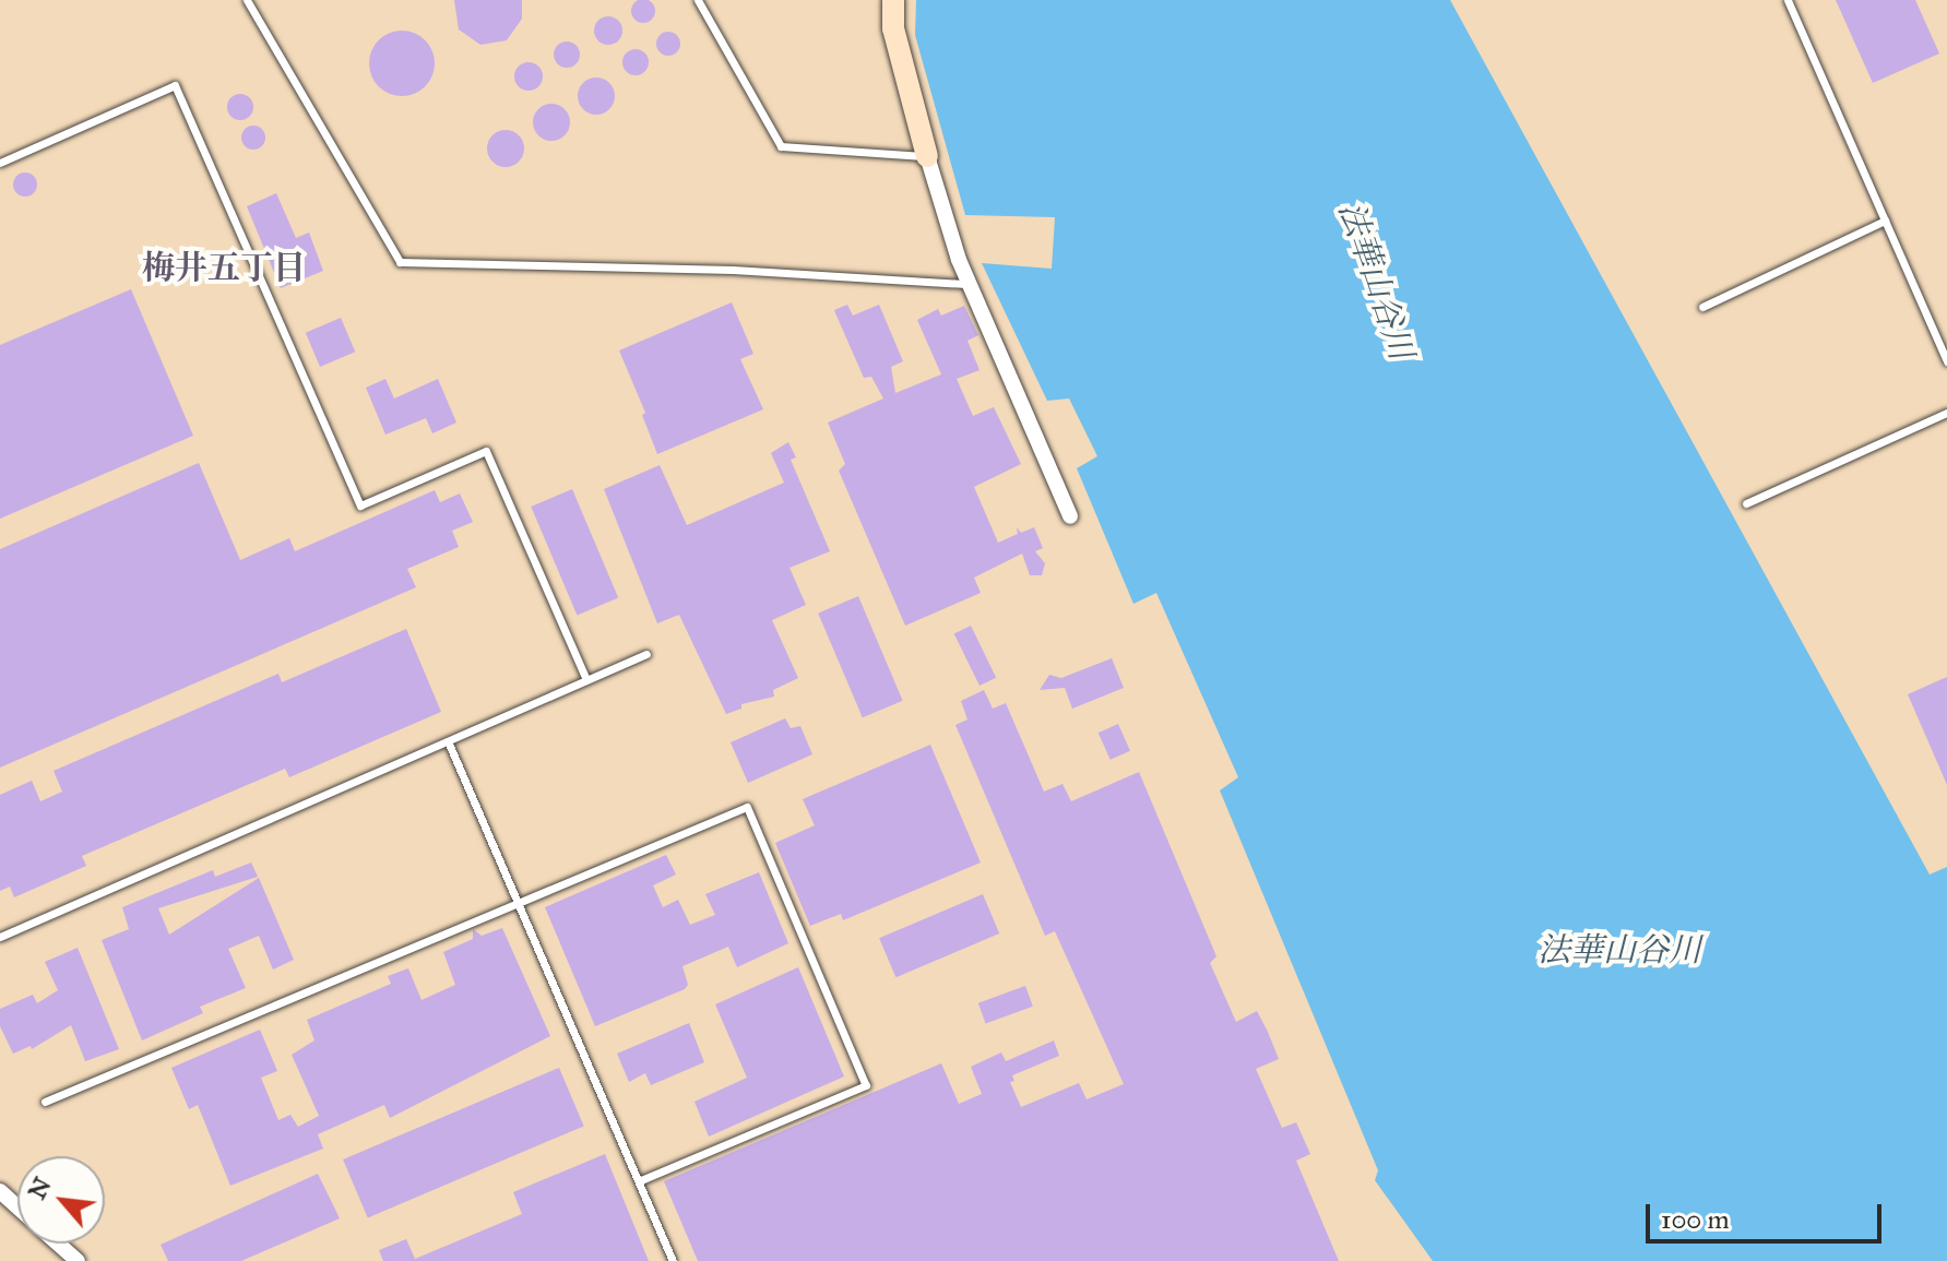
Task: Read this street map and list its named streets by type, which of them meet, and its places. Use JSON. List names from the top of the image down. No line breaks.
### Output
{"districts":["梅井五丁目"],"water":["法華山谷川"],"scale_bar":"100 m","north":"top left"}
